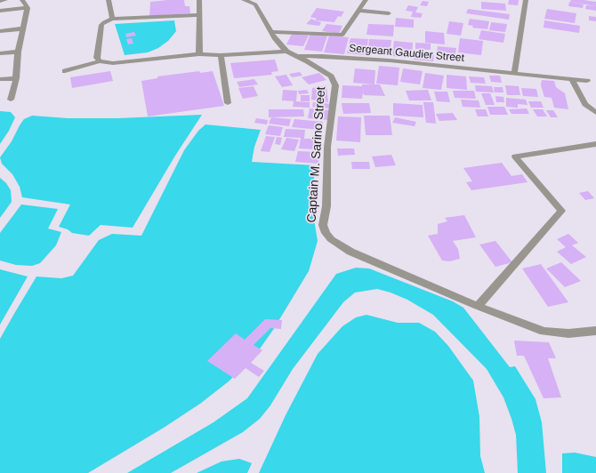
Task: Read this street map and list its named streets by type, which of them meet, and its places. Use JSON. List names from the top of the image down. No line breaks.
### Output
{"streets":{"street":["Sergeant Gaudier Street","Captain M. Sarino Street"]},"crossings":[["Sergeant Gaudier Street","Captain M. Sarino Street"]]}
